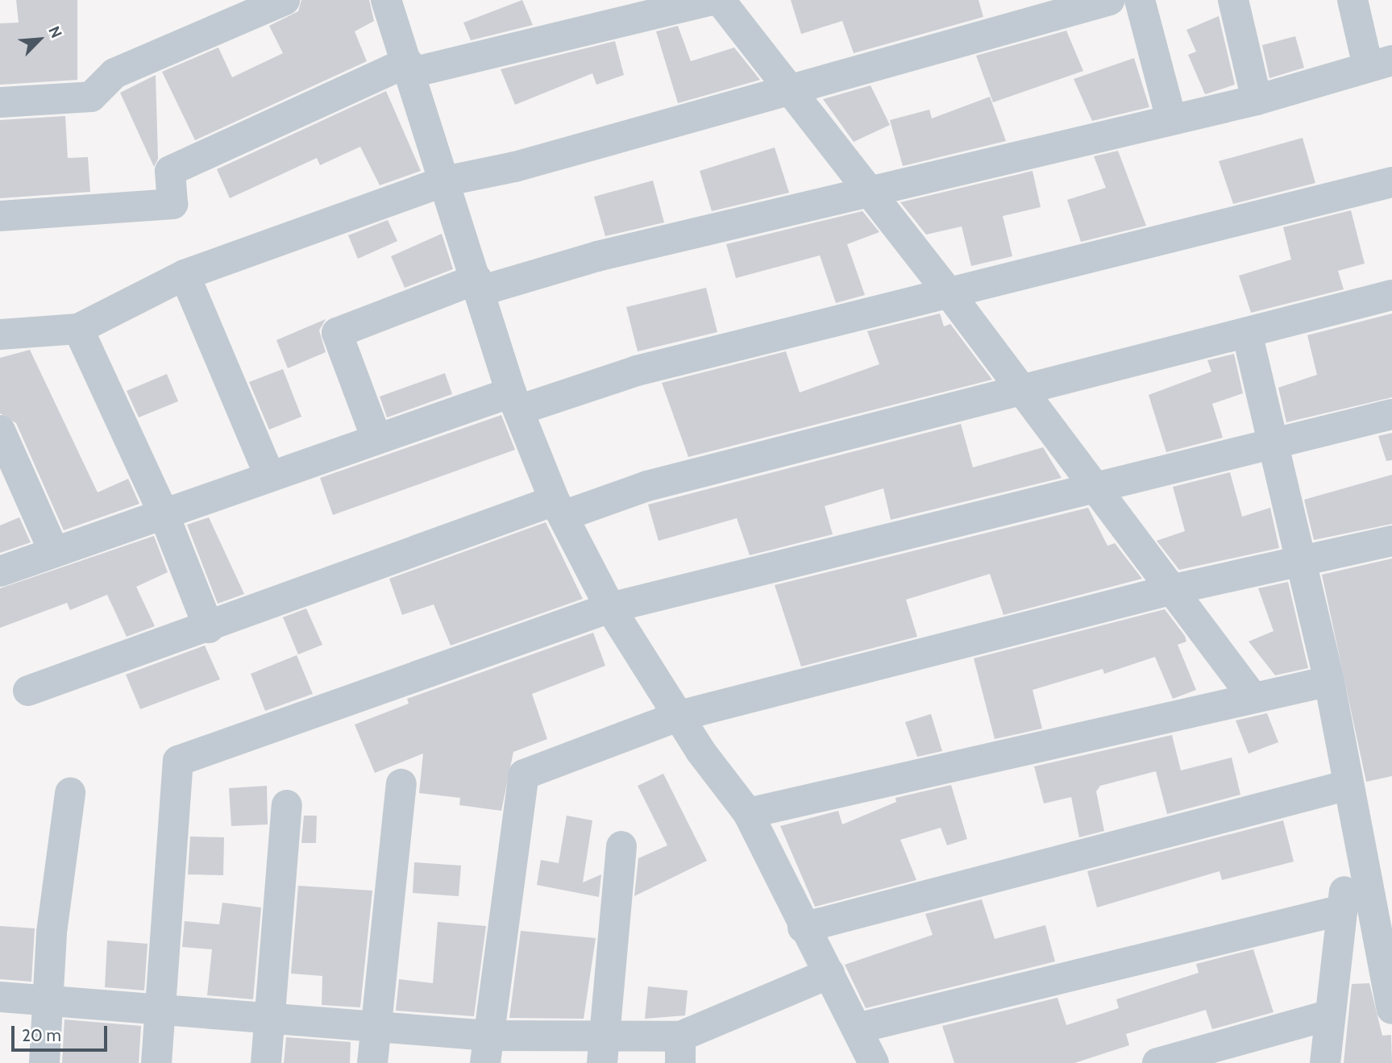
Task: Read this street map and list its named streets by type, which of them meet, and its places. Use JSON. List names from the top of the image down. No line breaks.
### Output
{"scale_bar":"20 m","north":"top right"}
